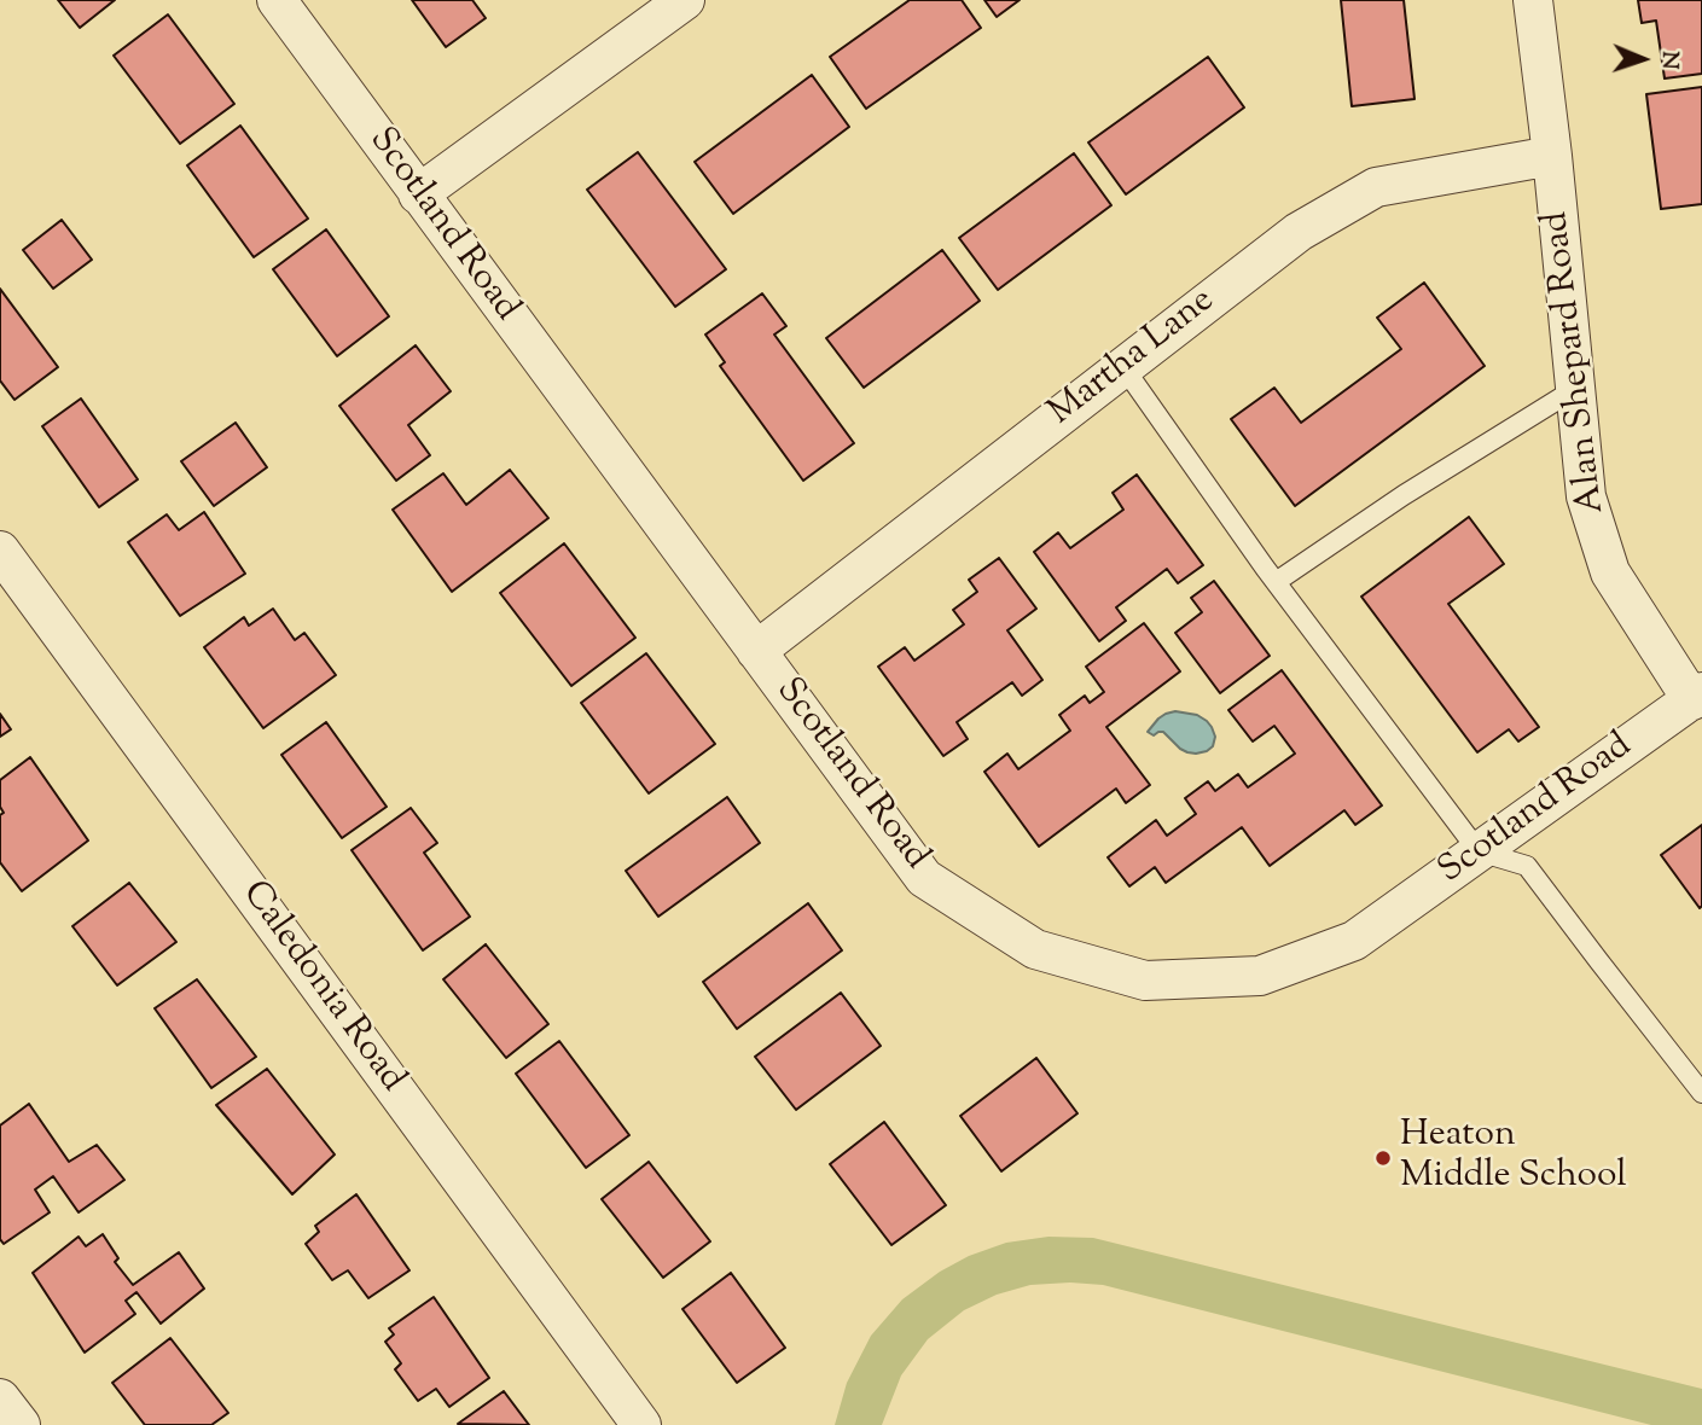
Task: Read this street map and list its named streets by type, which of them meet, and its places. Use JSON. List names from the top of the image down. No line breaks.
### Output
{"streets":{"street":["Scotland Road","Martha Lane","Alan Shepard Road","Caledonia Road"]},"crossings":[["Scotland Road","Martha Lane"],["Scotland Road","Alan Shepard Road"],["Martha Lane","Alan Shepard Road"]],"places":["Heaton Middle School"],"north":"right"}
